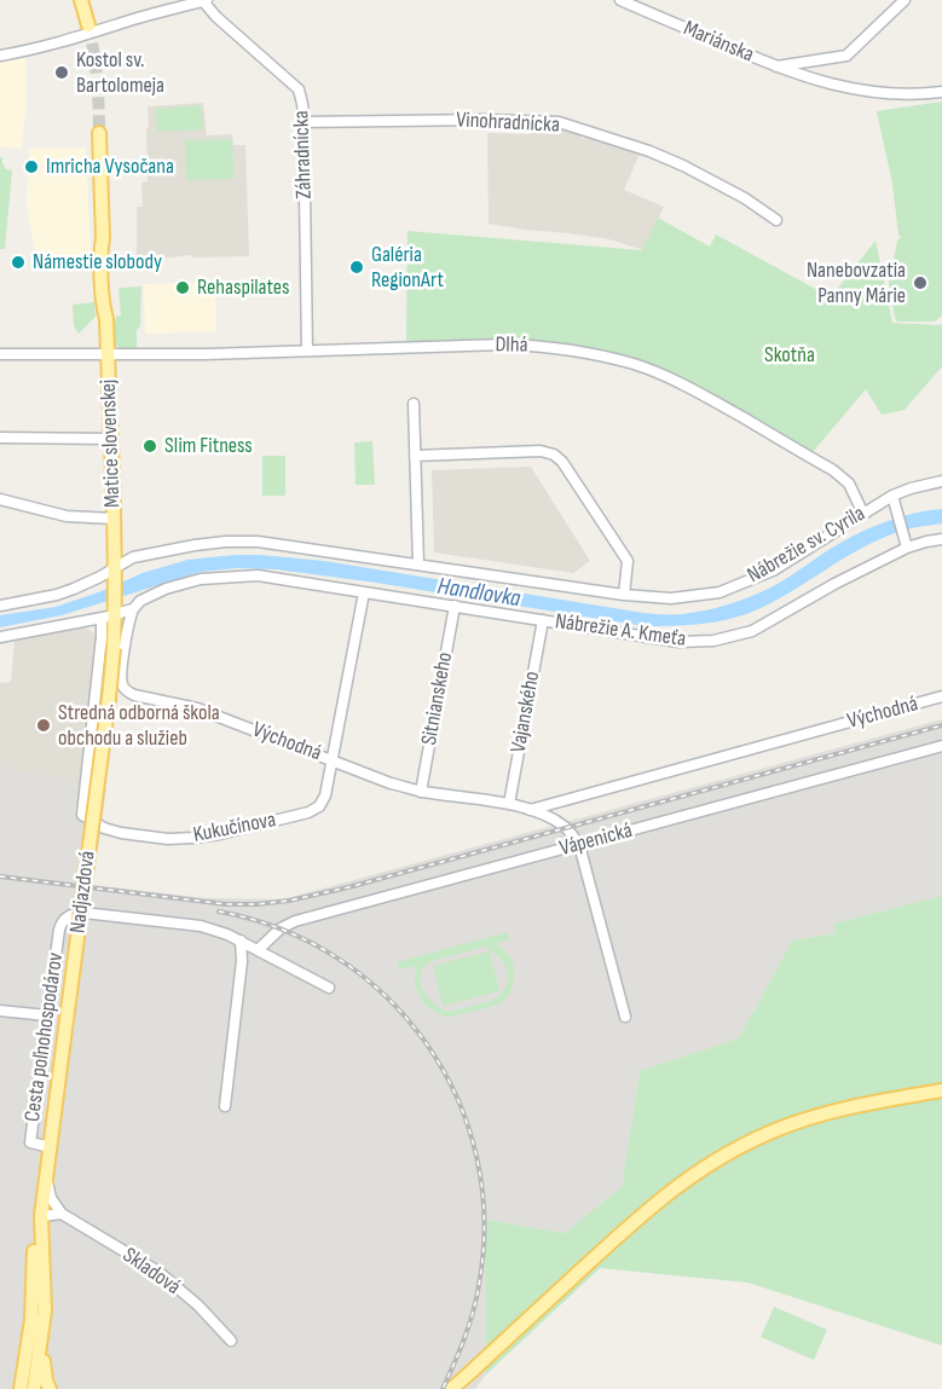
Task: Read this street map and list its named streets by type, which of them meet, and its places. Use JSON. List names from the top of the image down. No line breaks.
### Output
{"streets":{"main road":["Matice slovenskej","Nadjazdová"],"street":["Mariánska","Vinohradnícka","Záhradnícka","Dlhá","Nábrežie sv. Cyrila","Nábrežie A. Kmeťa","Sitnianskeho","Vajanského","Východná","Kukučínova","Vápenická","Cesta poľnohospodárov","Skladová"]},"crossings":[["Vinohradnícka","Záhradnícka"],["Záhradnícka","Dlhá"],["Dlhá","Matice slovenskej"],["Dlhá","Nábrežie sv. Cyrila"],["Matice slovenskej","Nábrežie sv. Cyrila"],["Matice slovenskej","Nadjazdová"],["Nábrežie sv. Cyrila","Nadjazdová"],["Nábrežie A. Kmeťa","Sitnianskeho"],["Nábrežie A. Kmeťa","Vajanského"],["Nábrežie A. Kmeťa","Východná"],["Nábrežie A. Kmeťa","Kukučínova"],["Nábrežie A. Kmeťa","Nadjazdová"],["Sitnianskeho","Východná"],["Vajanského","Východná"],["Východná","Kukučínova"],["Východná","Vápenická"],["Východná","Nadjazdová"],["Kukučínova","Nadjazdová"],["Vápenická","Cesta poľnohospodárov"],["Nadjazdová","Cesta poľnohospodárov"]],"water":["Handlovka"],"parks":["Skotňa"],"places":["Kostol sv. Bartolomeja","Imricha Vysočana","Námestie slobody","Galéria RegionArt","Nanebovzatia Panny Márie","Rehaspilates","Slim Fitness","Stredná odborná škola obchodu a služieb"]}
